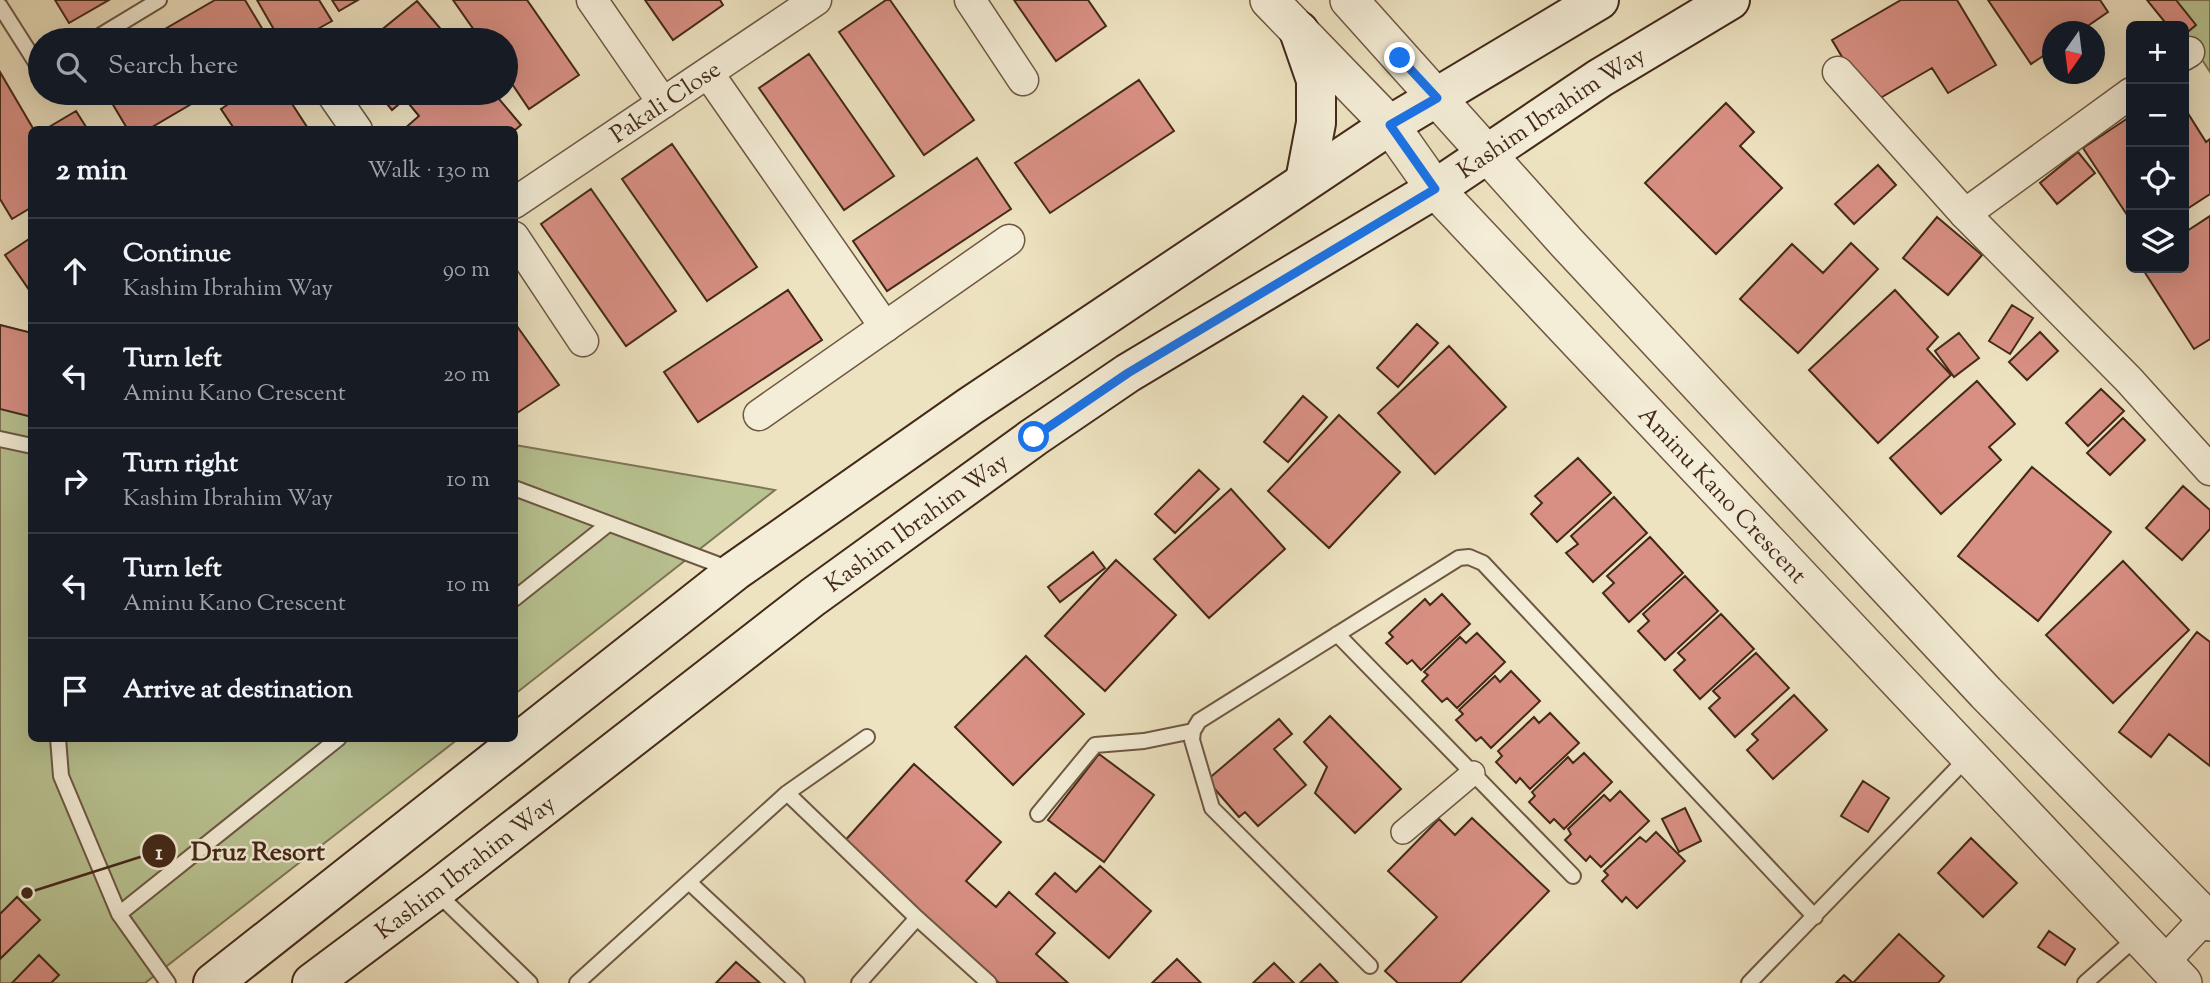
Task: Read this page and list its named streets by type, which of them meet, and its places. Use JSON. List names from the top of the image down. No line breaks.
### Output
{"streets":{"main road":["Kashim Ibrahim Way"],"street":["Pakali Close","Aminu Kano Crescent"]},"crossings":[["Kashim Ibrahim Way","Aminu Kano Crescent"]],"places":["Druz Resort"],"north":"bottom","page":{"map_buttons":["+","−"],"search":"Search here","heading":["2 min","Walk · 130 m"],"list":[["Continue","Kashim Ibrahim Way","90 m"],["Turn left","Aminu Kano Crescent","20 m"],["Turn right","Kashim Ibrahim Way","10 m"],["Turn left","Aminu Kano Crescent","10 m"],"Arrive at destination"]}}
